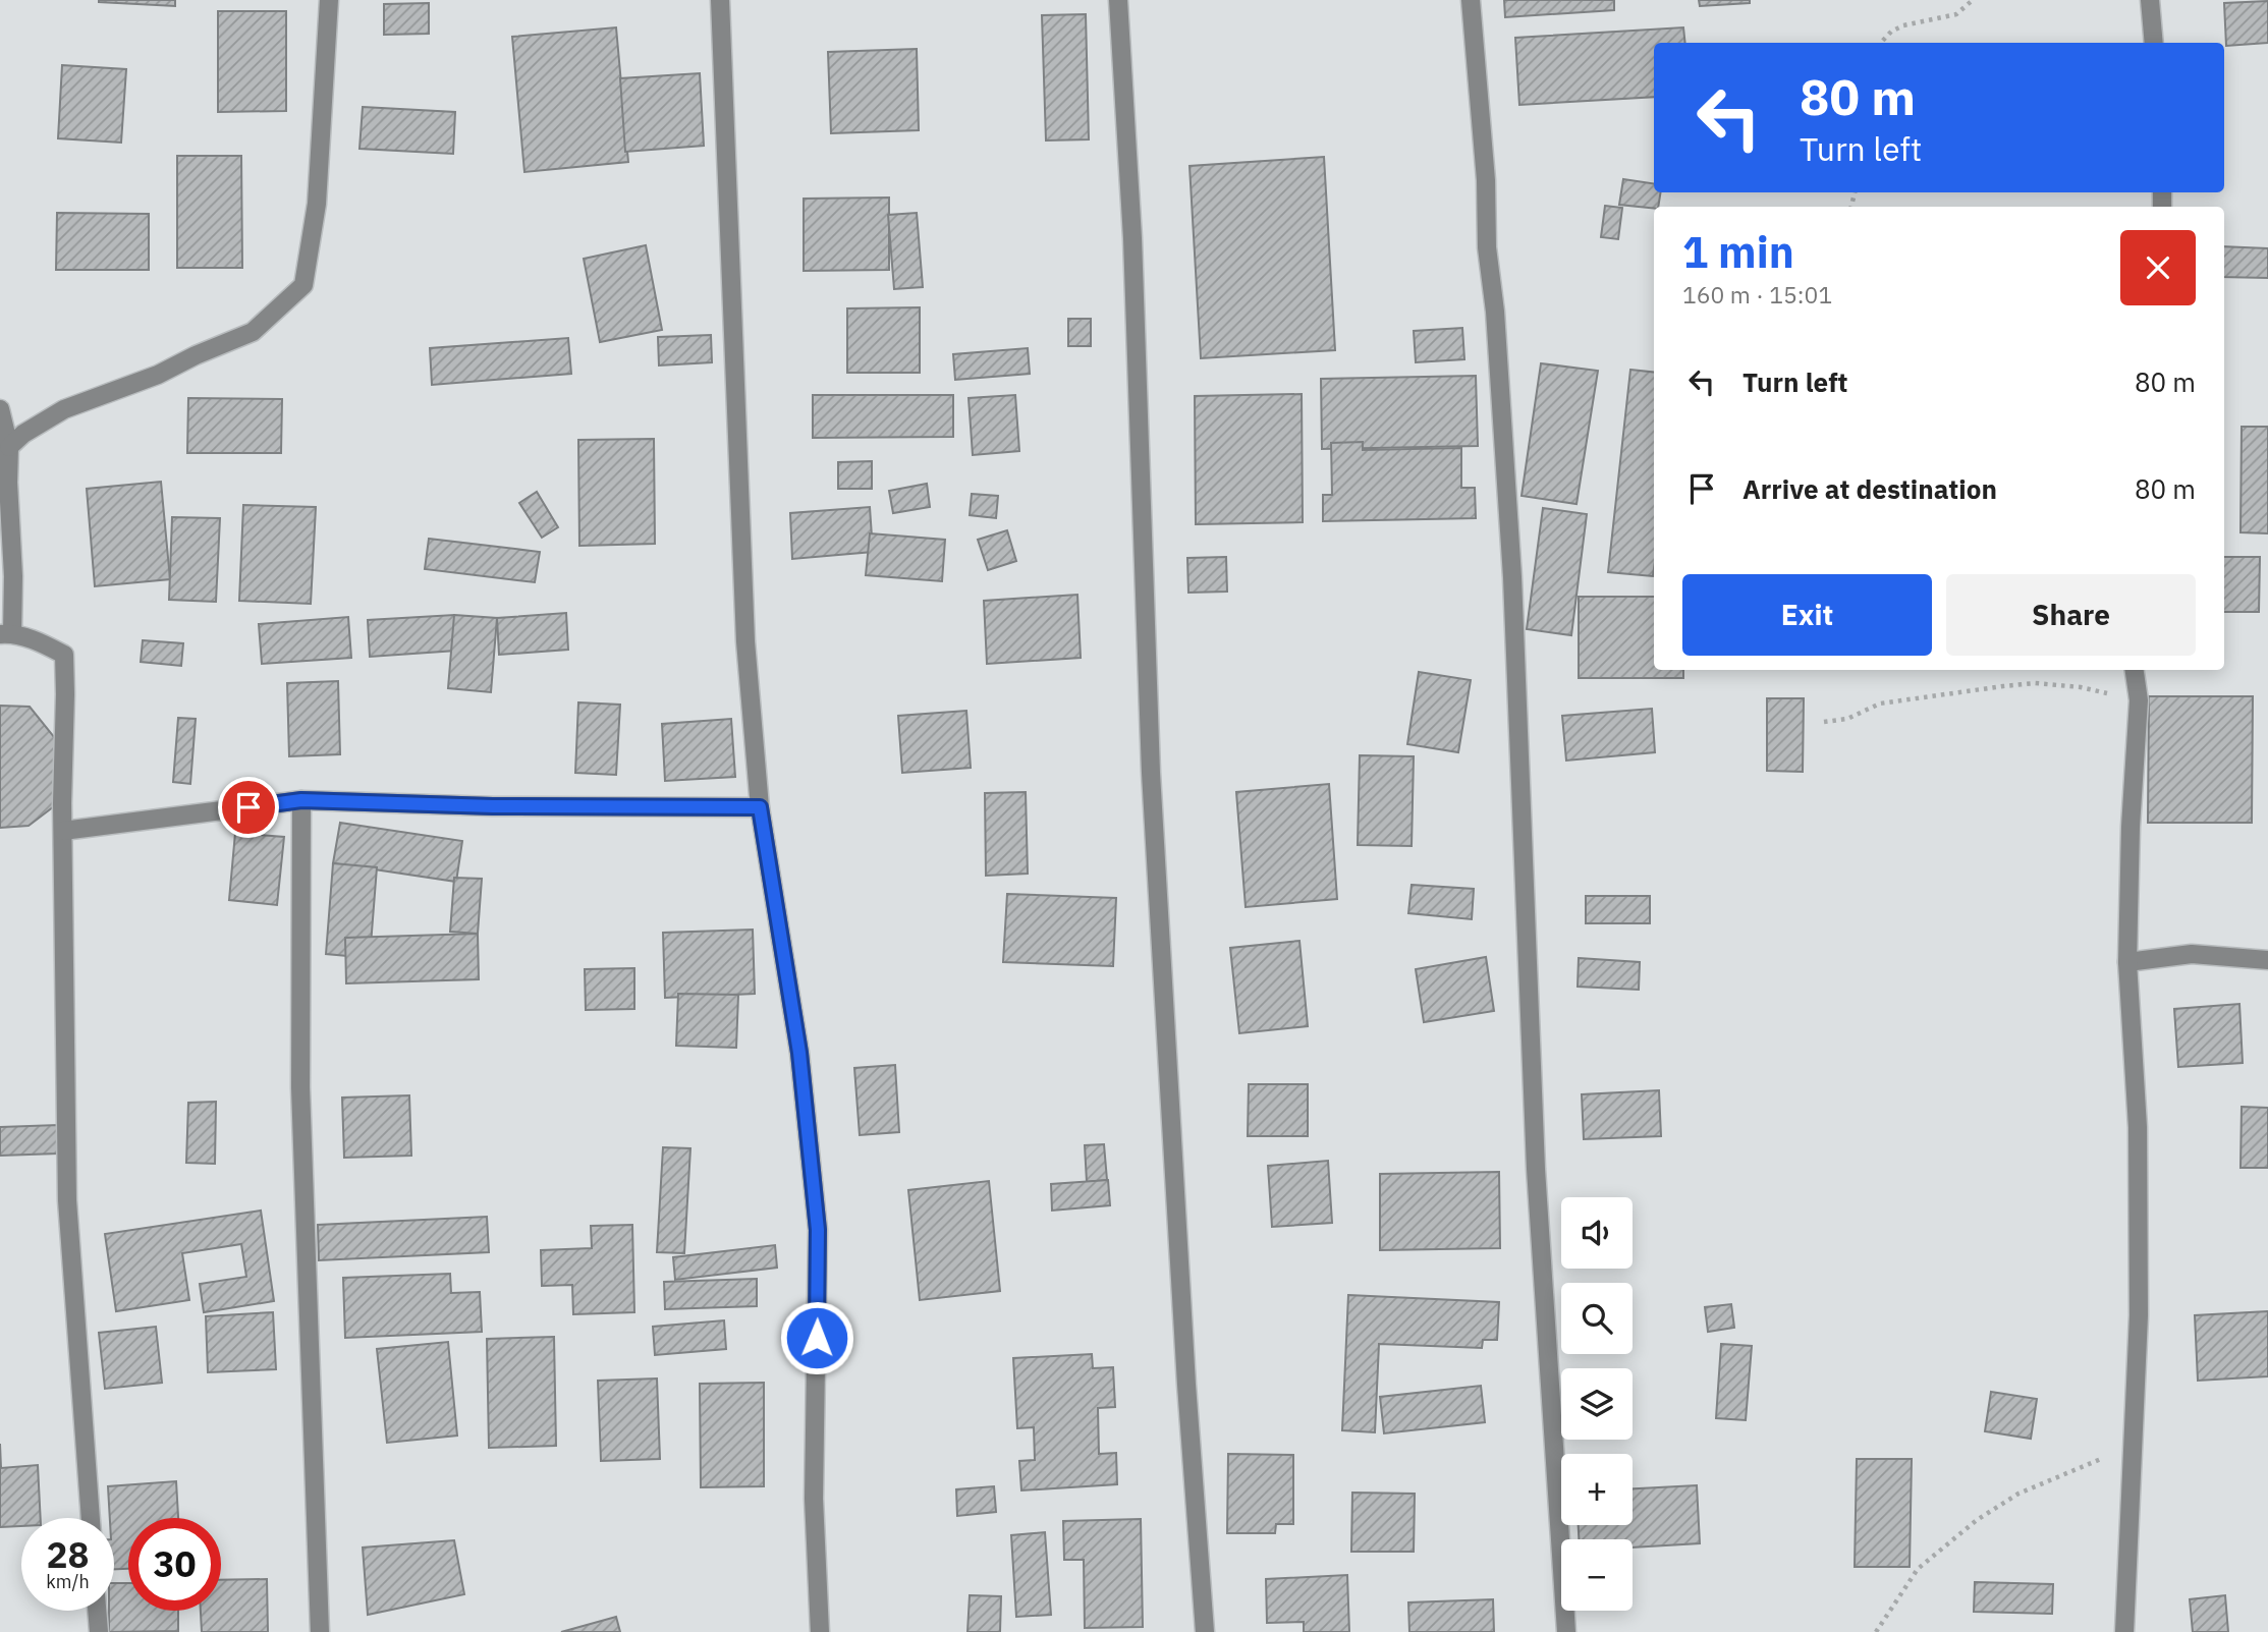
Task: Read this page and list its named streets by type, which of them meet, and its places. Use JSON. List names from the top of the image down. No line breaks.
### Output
{"page":{"turn":["80 m","Turn left"],"heading":["1 min","160 m · 15:01"],"list":[{"name":"Turn left","value":"80 m"},{"name":"Arrive at destination","value":"80 m"}],"buttons":["Exit","Share"],"map_buttons":["+","−"],"speed":"28 km/h","limit":"30"}}
